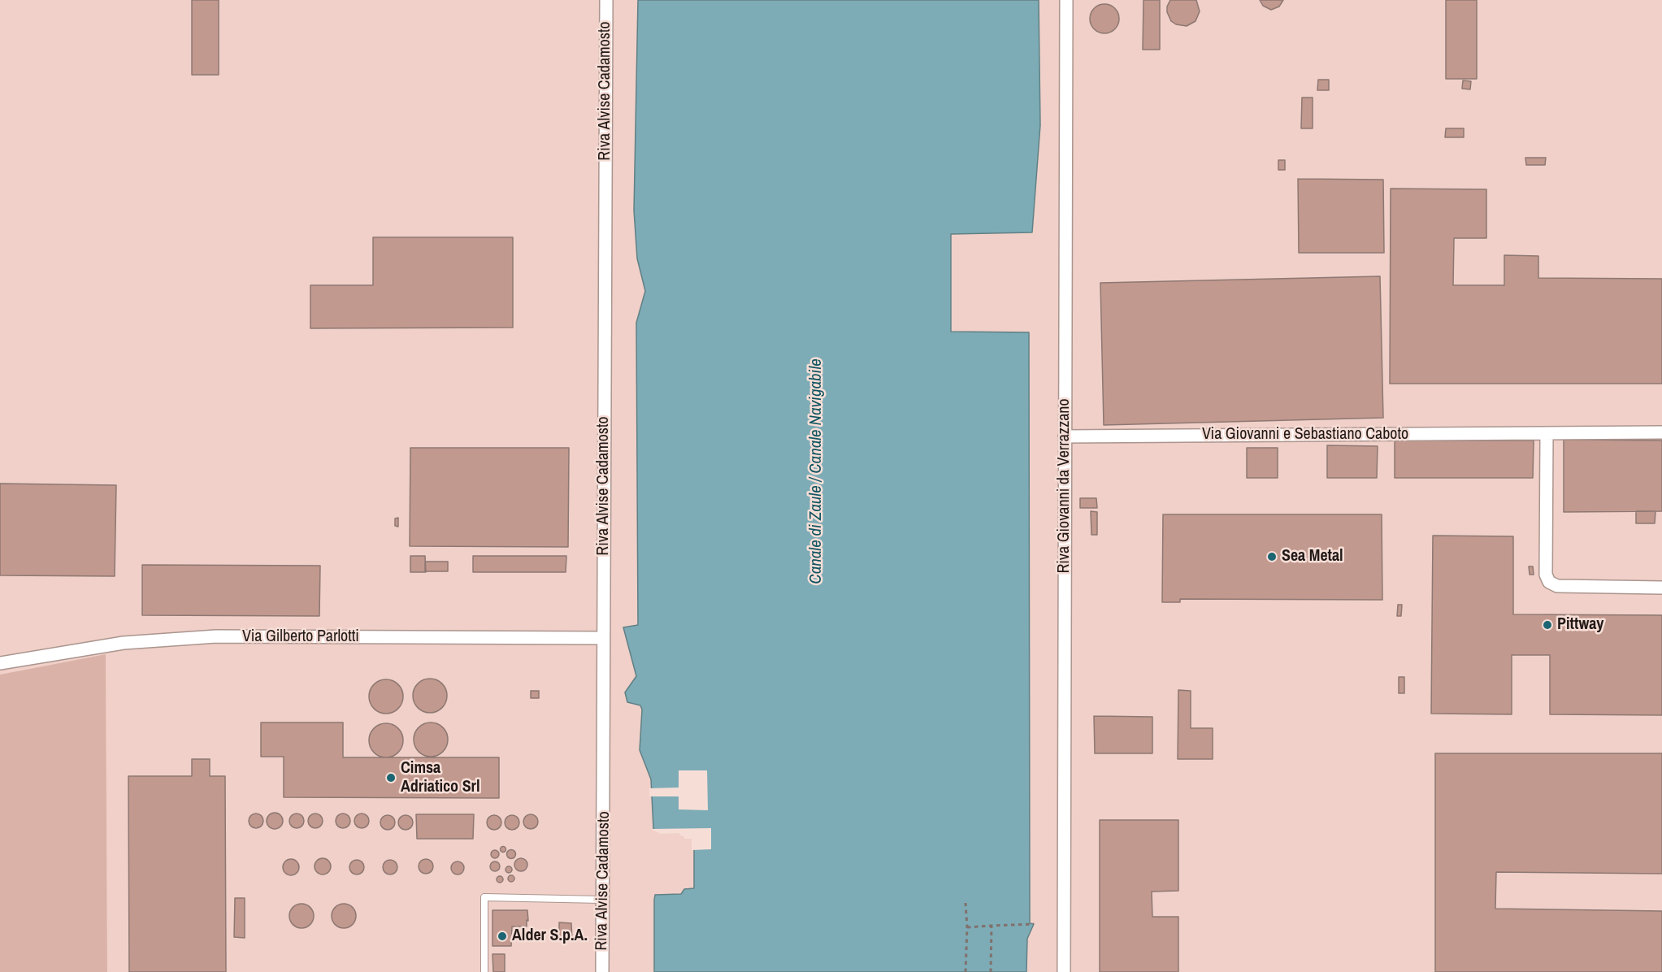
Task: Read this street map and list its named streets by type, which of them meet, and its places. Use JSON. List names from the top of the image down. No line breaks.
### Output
{"streets":{"street":["Riva Alvise Cadamosto","Via Giovanni e Sebastiano Caboto","Riva Giovanni da Verrazzano","Via Gilberto Parlotti"]},"crossings":[["Riva Alvise Cadamosto","Via Gilberto Parlotti"],["Via Giovanni e Sebastiano Caboto","Riva Giovanni da Verrazzano"]],"water":["Canale di Zaule / Canale Navigabile"],"places":["Sea Metal","Pittway","Cimsa Adriatico Srl","Alder S.p.A."]}
